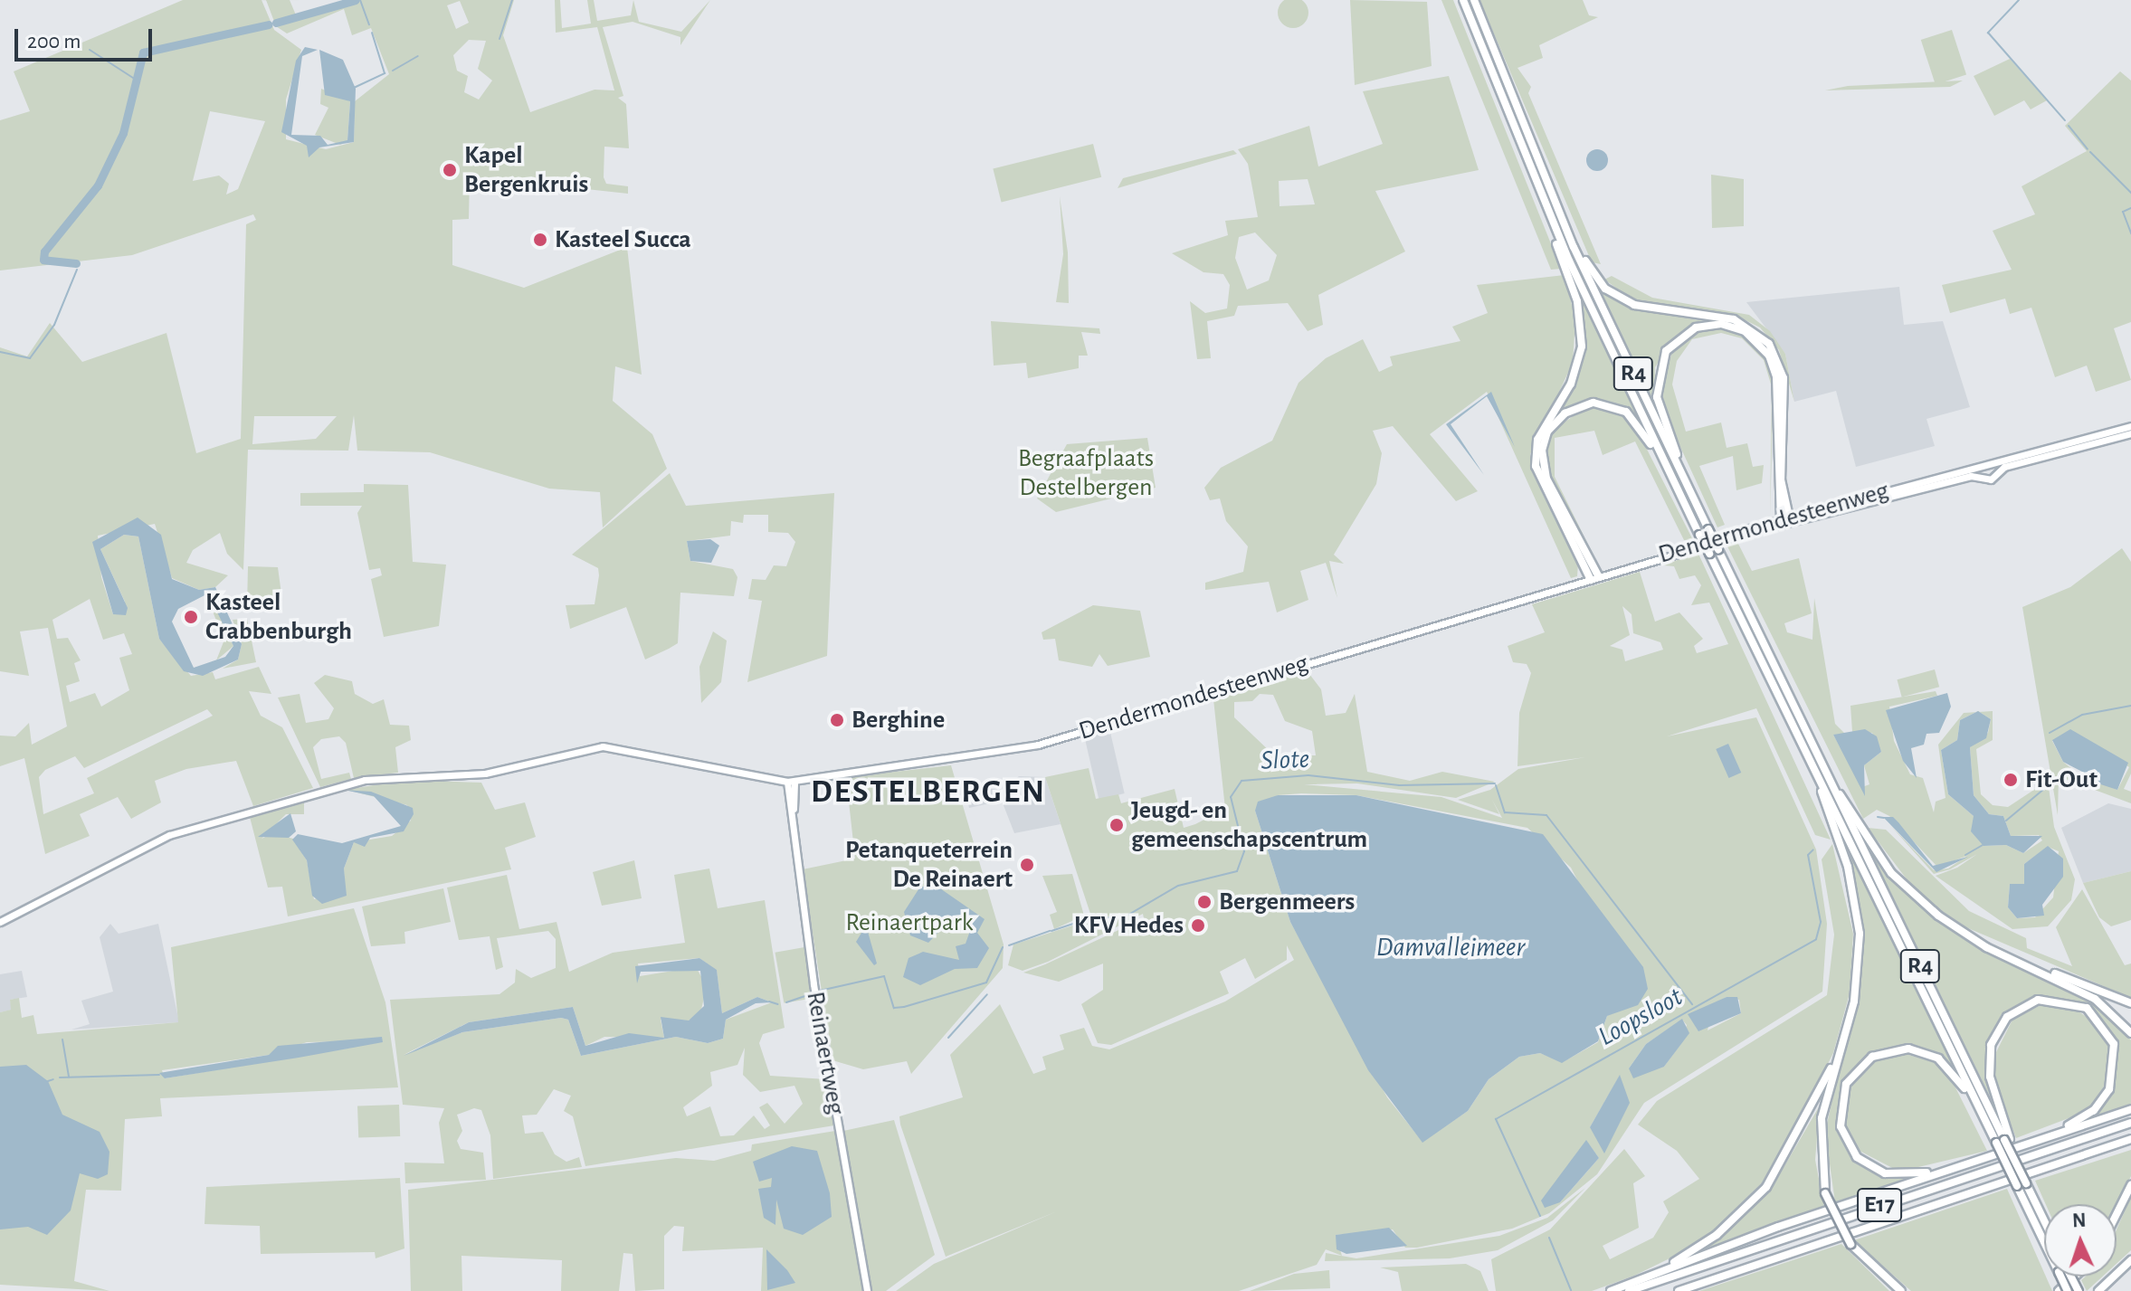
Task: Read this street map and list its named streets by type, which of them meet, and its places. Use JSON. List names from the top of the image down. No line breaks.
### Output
{"streets":{"highway":["R4","E17"],"main road":["Dendermondesteenweg","Reinaertweg"]},"crossings":[["Dendermondesteenweg","Reinaertweg"]],"districts":["DESTELBERGEN"],"water":["Slote","Damvalleimeer","Loopsloot"],"parks":["Begraafplaats Destelbergen","Reinaertpark"],"places":["Kapel Bergenkruis","Kasteel Succa","Kasteel Crabbenburgh","Berghine","Fit-Out","Jeugd- en gemeenschapscentrum","Petanqueterrein De Reinaert","Bergenmeers","KFV Hedes"],"scale_bar":"200 m","north":"top"}
